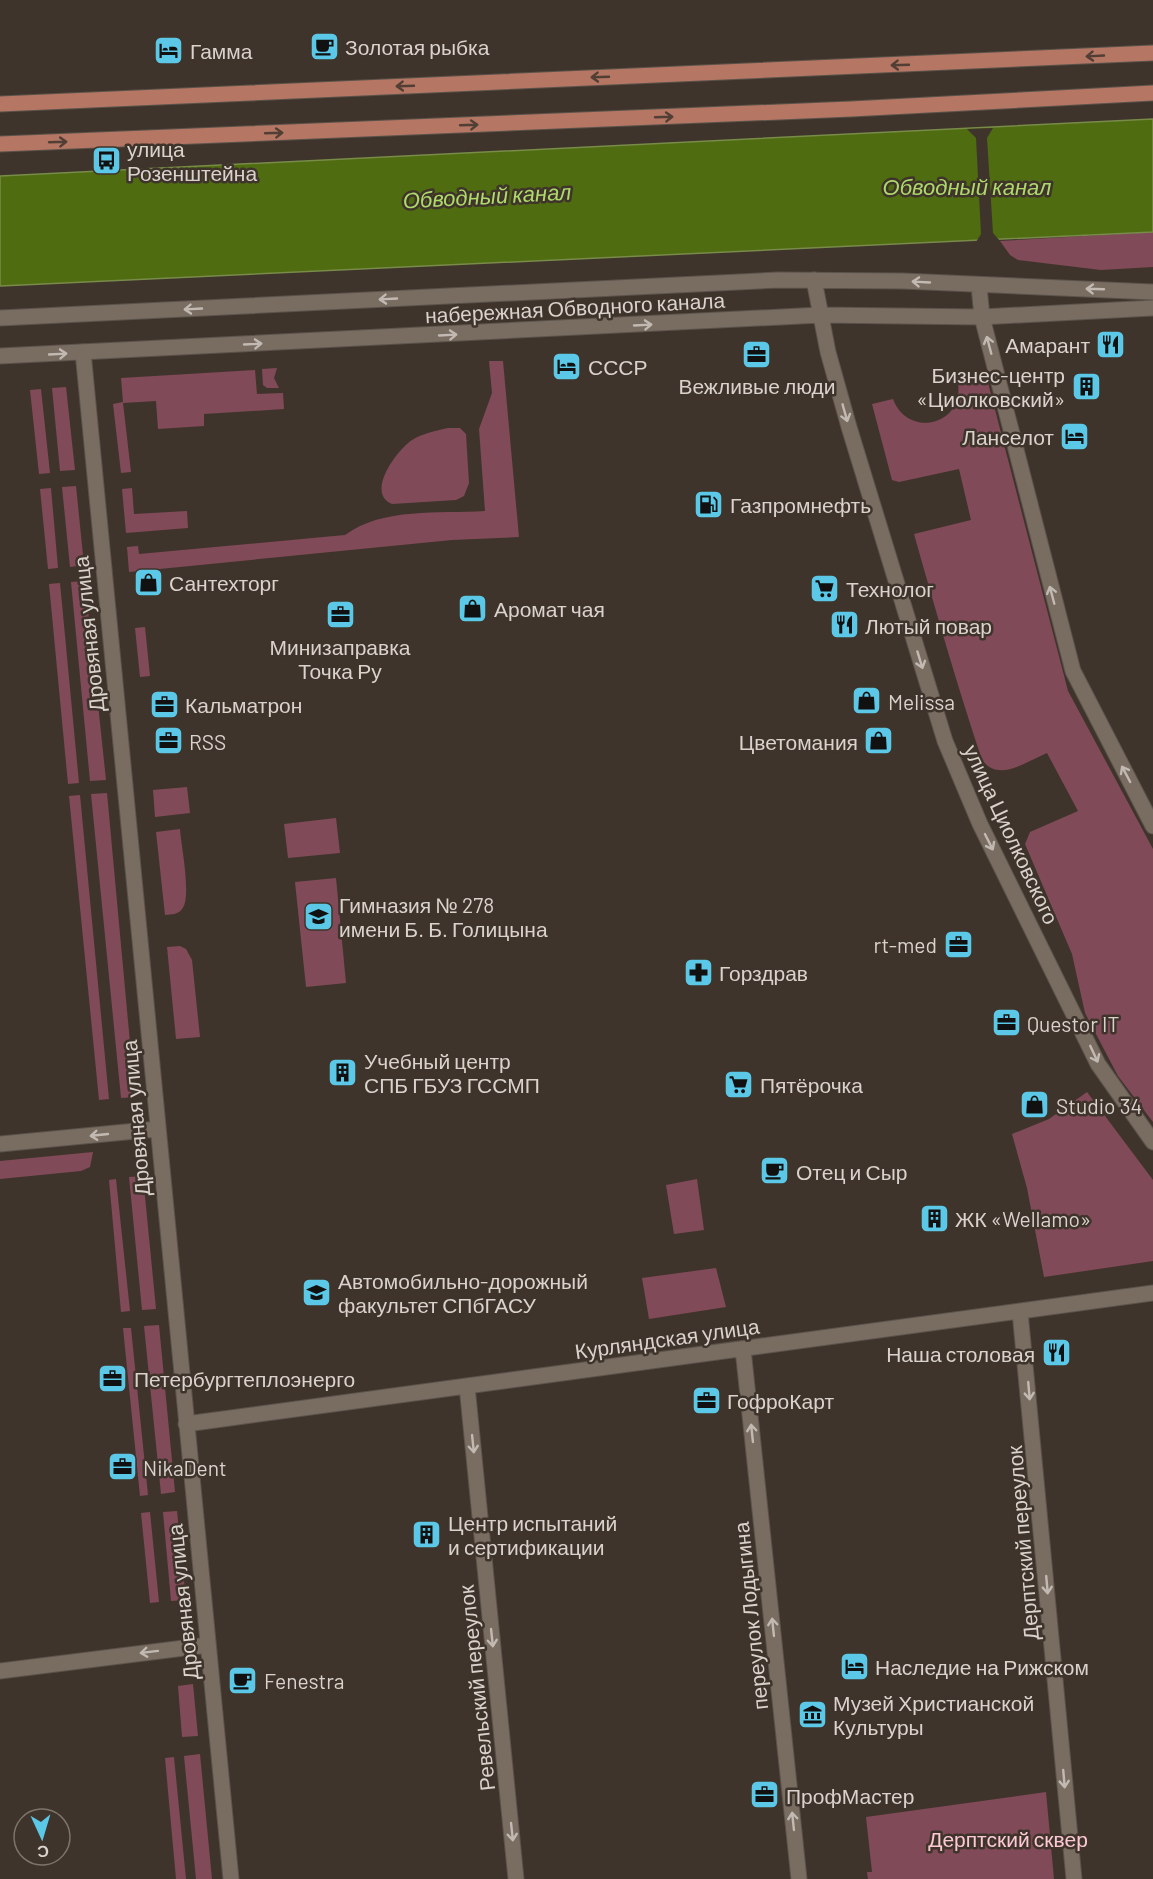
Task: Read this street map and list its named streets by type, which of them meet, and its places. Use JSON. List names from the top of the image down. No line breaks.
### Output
{"streets":{"street":["набережная Обводного канала","Дровяная улица","улица Циолковского","Курляндская улица","Дерптский переулок","переулок Лодыгина","Ревельский переулок"]},"crossings":[["набережная Обводного канала","Дровяная улица"],["набережная Обводного канала","улица Циолковского"],["Дровяная улица","Курляндская улица"],["Курляндская улица","Дерптский переулок"],["Курляндская улица","переулок Лодыгина"],["Курляндская улица","Ревельский переулок"]],"one_way":["улица Циолковского","Дерптский переулок","переулок Лодыгина","Ревельский переулок"],"water":["Обводный канал"],"parks":["Дерптский сквер"],"places":{"cafe":["Золотая рыбка","Отец и Сыр","Fenestra"],"hotel":["Гамма","СССР","Ланселот","Наследие на Рижском"],"bus stop":["улица Розенштейна"],"restaurant":["Амарант","Лютый повар","Наша столовая"],"office":["Вежливые люди","Минизаправка Точка Ру","Кальматрон","RSS","rt-med","Questor IT","Петербургтеплоэнерго","ГофроКарт","NikaDent","ПрофМастер"],"building":["Бизнес-центр «Циолковский»","Учебный центр СПБ ГБУЗ ГССМП","ЖК «Wellamo»","Центр испытаний и сертификации"],"fuel station":["Газпромнефть"],"shop":["Сантехторг","Аромат чая","Melissa","Цветомания","Studio 34"],"supermarket":["Технолог","Пятёрочка"],"school or university":["Гимназия № 278 имени Б. Б. Голицына","Автомобильно-дорожный факультет СПбГАСУ"],"pharmacy":["Горздрав"],"museum":["Музей Христианской Культуры"]},"north":"bottom"}
